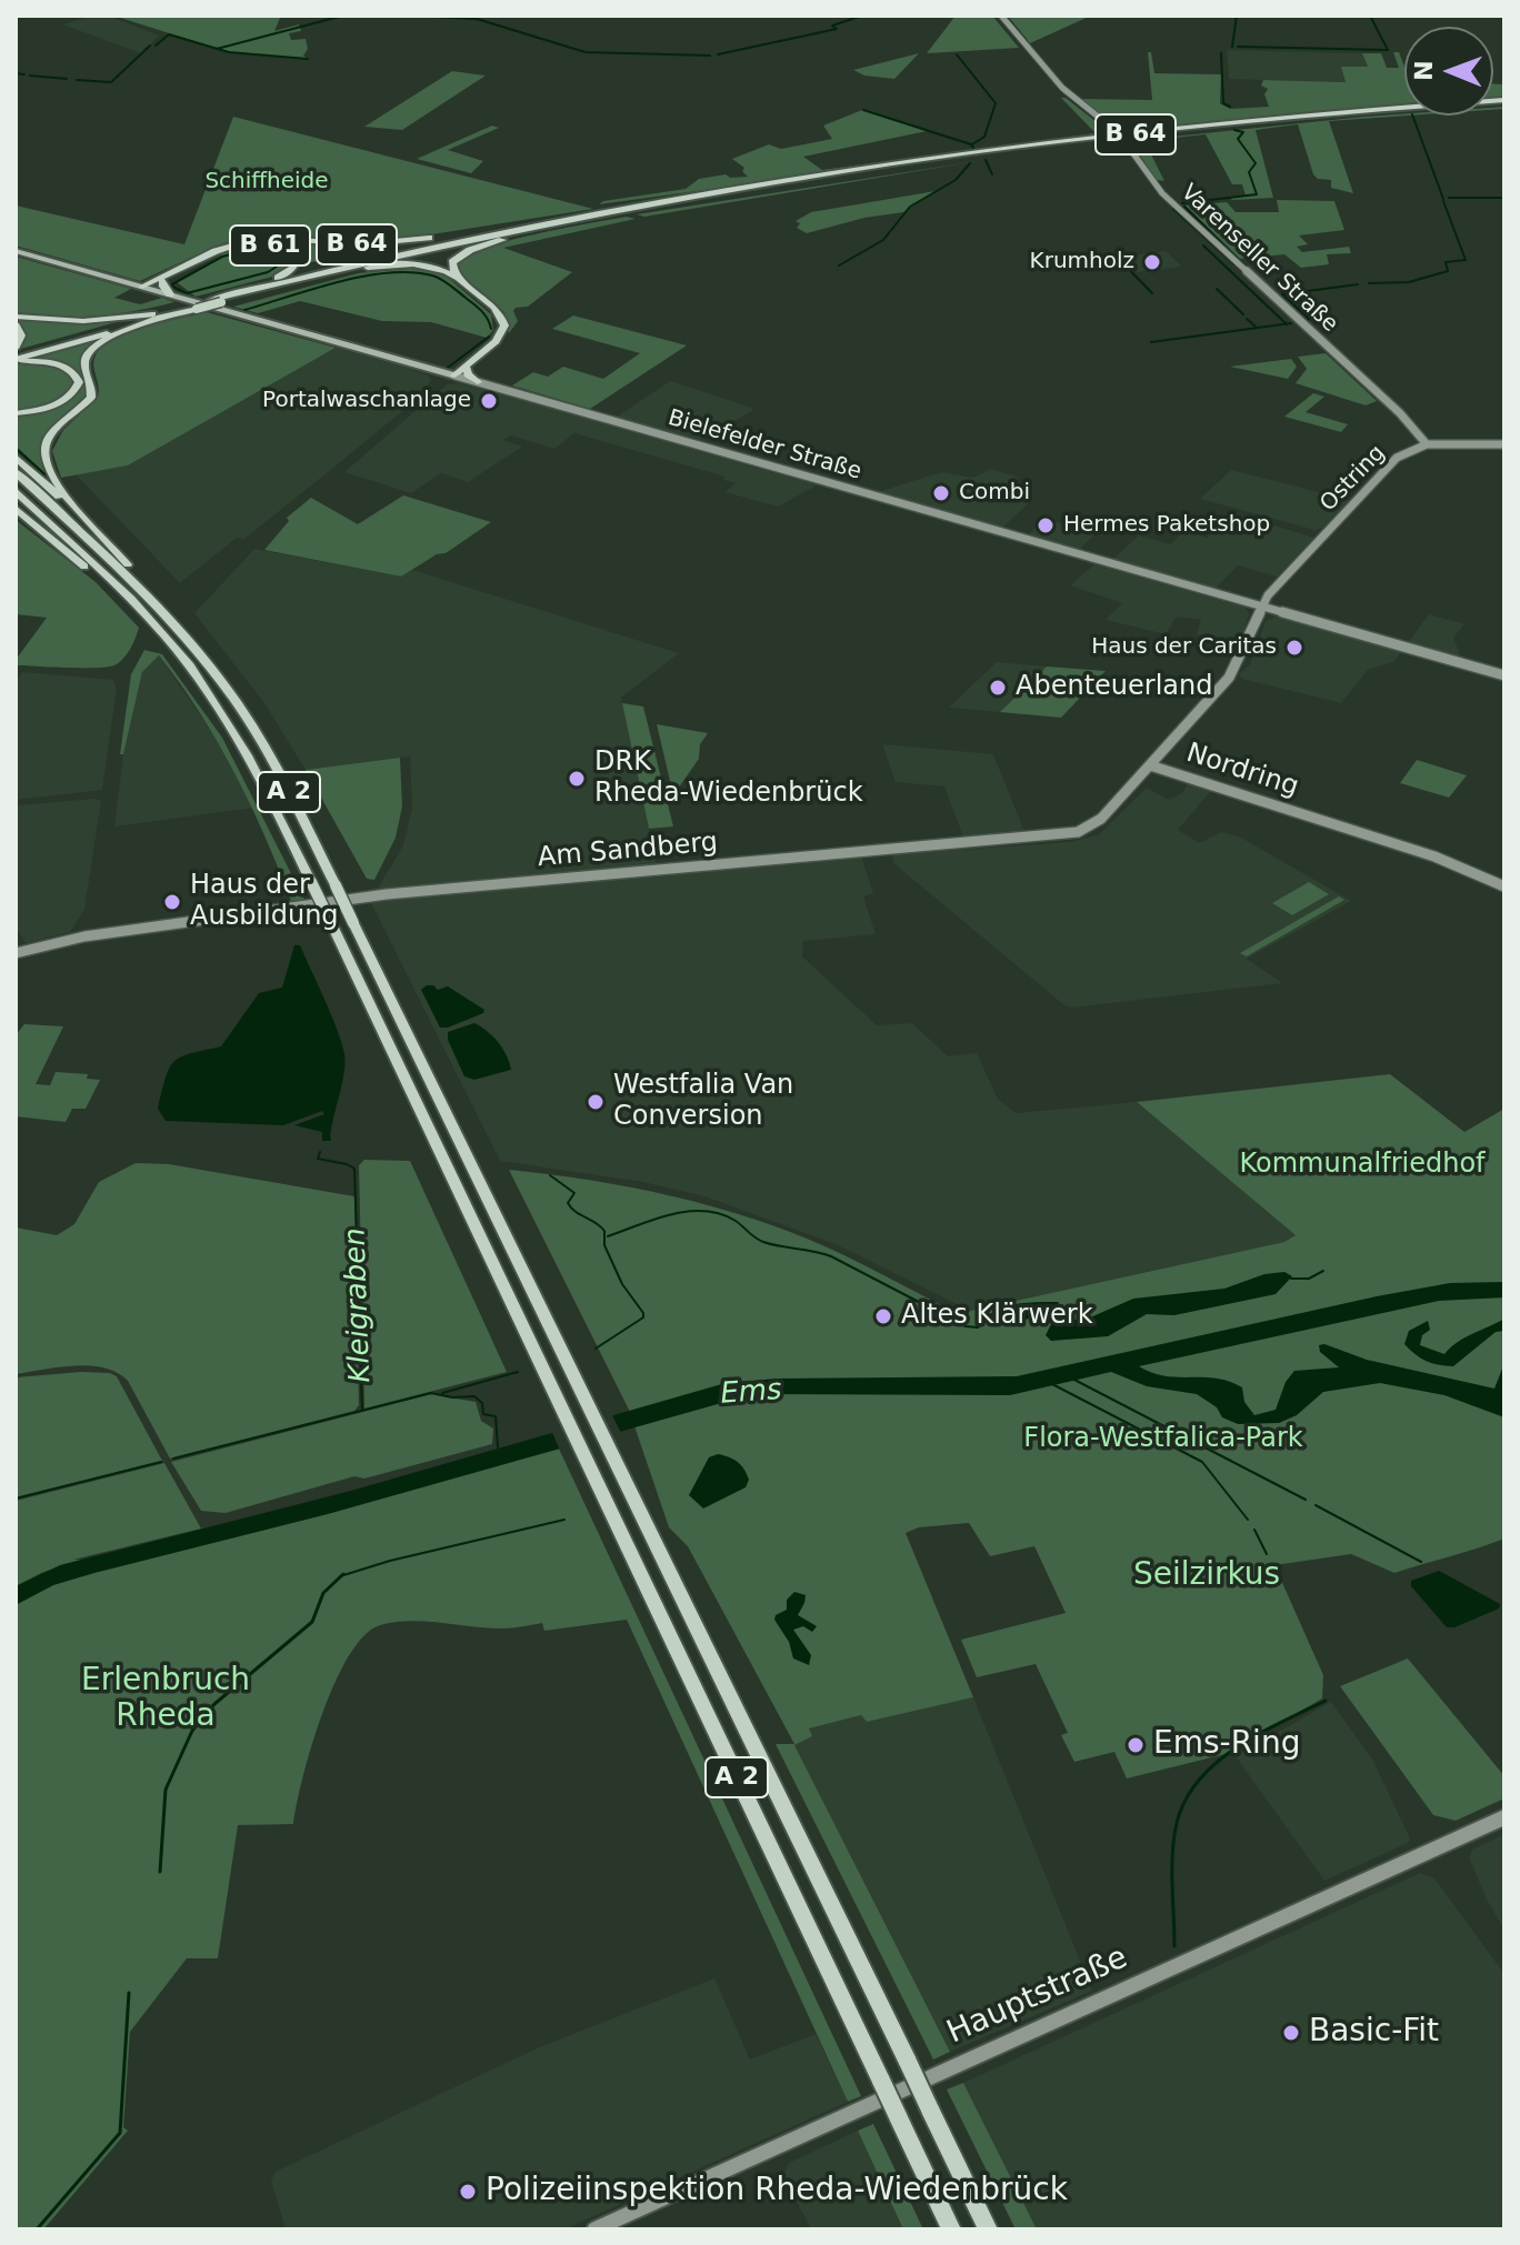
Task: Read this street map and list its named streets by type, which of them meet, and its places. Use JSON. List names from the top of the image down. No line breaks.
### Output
{"streets":{"highway":["B 64","B 61","A 2"],"main road":["Varenseller Straße","Bielefelder Straße","Ostring","Nordring","Am Sandberg","Hauptstraße"]},"crossings":[["B 64","B 61"],["B 64","Bielefelder Straße"],["Varenseller Straße","Ostring"],["Bielefelder Straße","Ostring"],["Bielefelder Straße","Nordring"],["Ostring","Nordring"],["Nordring","Am Sandberg"]],"water":["Kleigraben","Ems"],"parks":["Schiffheide","Kommunalfriedhof","Flora-Westfalica-Park","Seilzirkus","Erlenbruch Rheda"],"places":["Krumholz","Portalwaschanlage","Combi","Hermes Paketshop","Haus der Caritas","Abenteuerland","DRK Rheda-Wiedenbrück","Haus der Ausbildung","Westfalia Van Conversion","Altes Klärwerk","Ems-Ring","Basic-Fit","Polizeiinspektion Rheda-Wiedenbrück"],"north":"left"}
